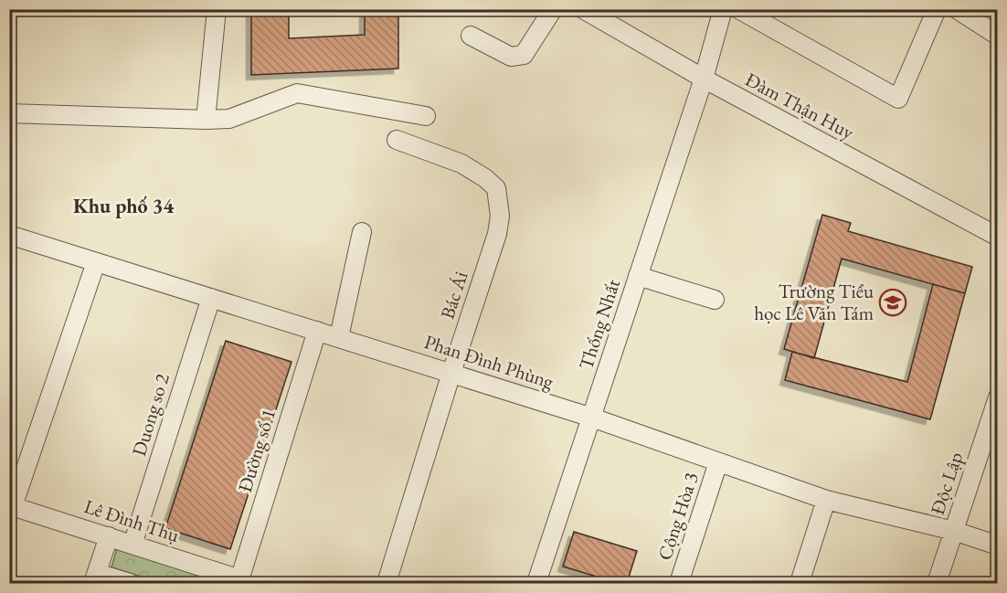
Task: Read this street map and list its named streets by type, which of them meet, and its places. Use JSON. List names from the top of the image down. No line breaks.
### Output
{"streets":{"street":["Đàm Thận Huy","Bác Ái","Thống Nhất","Phan Đình Phùng","Duong so 2","Đường số 1","Độc Lập","Cộng Hòa 3","Lê Đình Thụ"]},"crossings":[["Đàm Thận Huy","Thống Nhất"],["Bác Ái","Phan Đình Phùng"],["Thống Nhất","Phan Đình Phùng"],["Phan Đình Phùng","Duong so 2"],["Phan Đình Phùng","Đường số 1"],["Phan Đình Phùng","Độc Lập"],["Phan Đình Phùng","Cộng Hòa 3"],["Duong so 2","Lê Đình Thụ"],["Đường số 1","Lê Đình Thụ"]],"districts":["Khu phố 34"],"places":{"school or university":["Trường Tiểu học Lê Văn Tám"]}}
